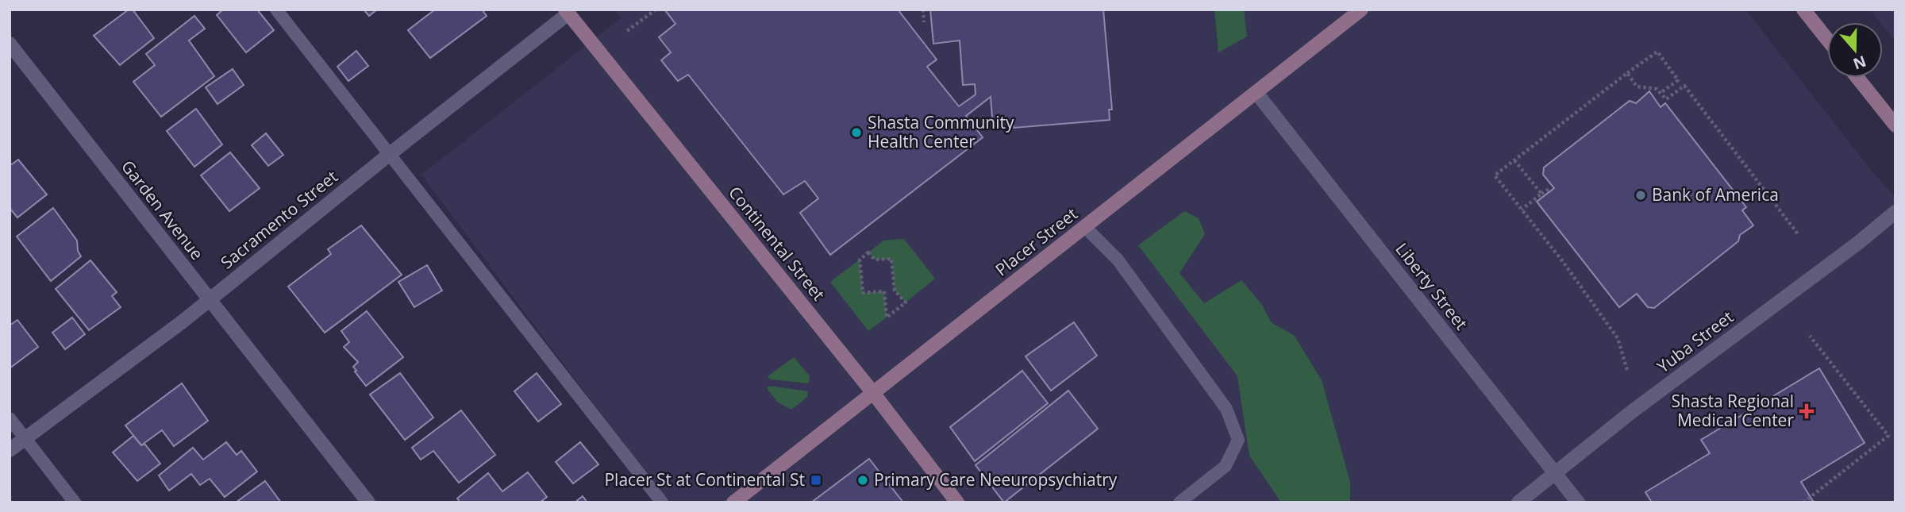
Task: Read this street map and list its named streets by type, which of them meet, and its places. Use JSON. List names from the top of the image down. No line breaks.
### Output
{"streets":{"street":["Garden Avenue","Sacramento Street","Placer Street","Continental Street","Liberty Street","Yuba Street"]},"crossings":[["Garden Avenue","Sacramento Street"],["Sacramento Street","Continental Street"],["Placer Street","Continental Street"],["Placer Street","Liberty Street"],["Liberty Street","Yuba Street"]],"places":{"other":["Shasta Community Health Center","Bank of America","Primary Care Neeuropsychiatry"],"health":["Shasta Regional Medical Center"],"transit":["Placer St at Continental St"]},"north":"bottom"}
